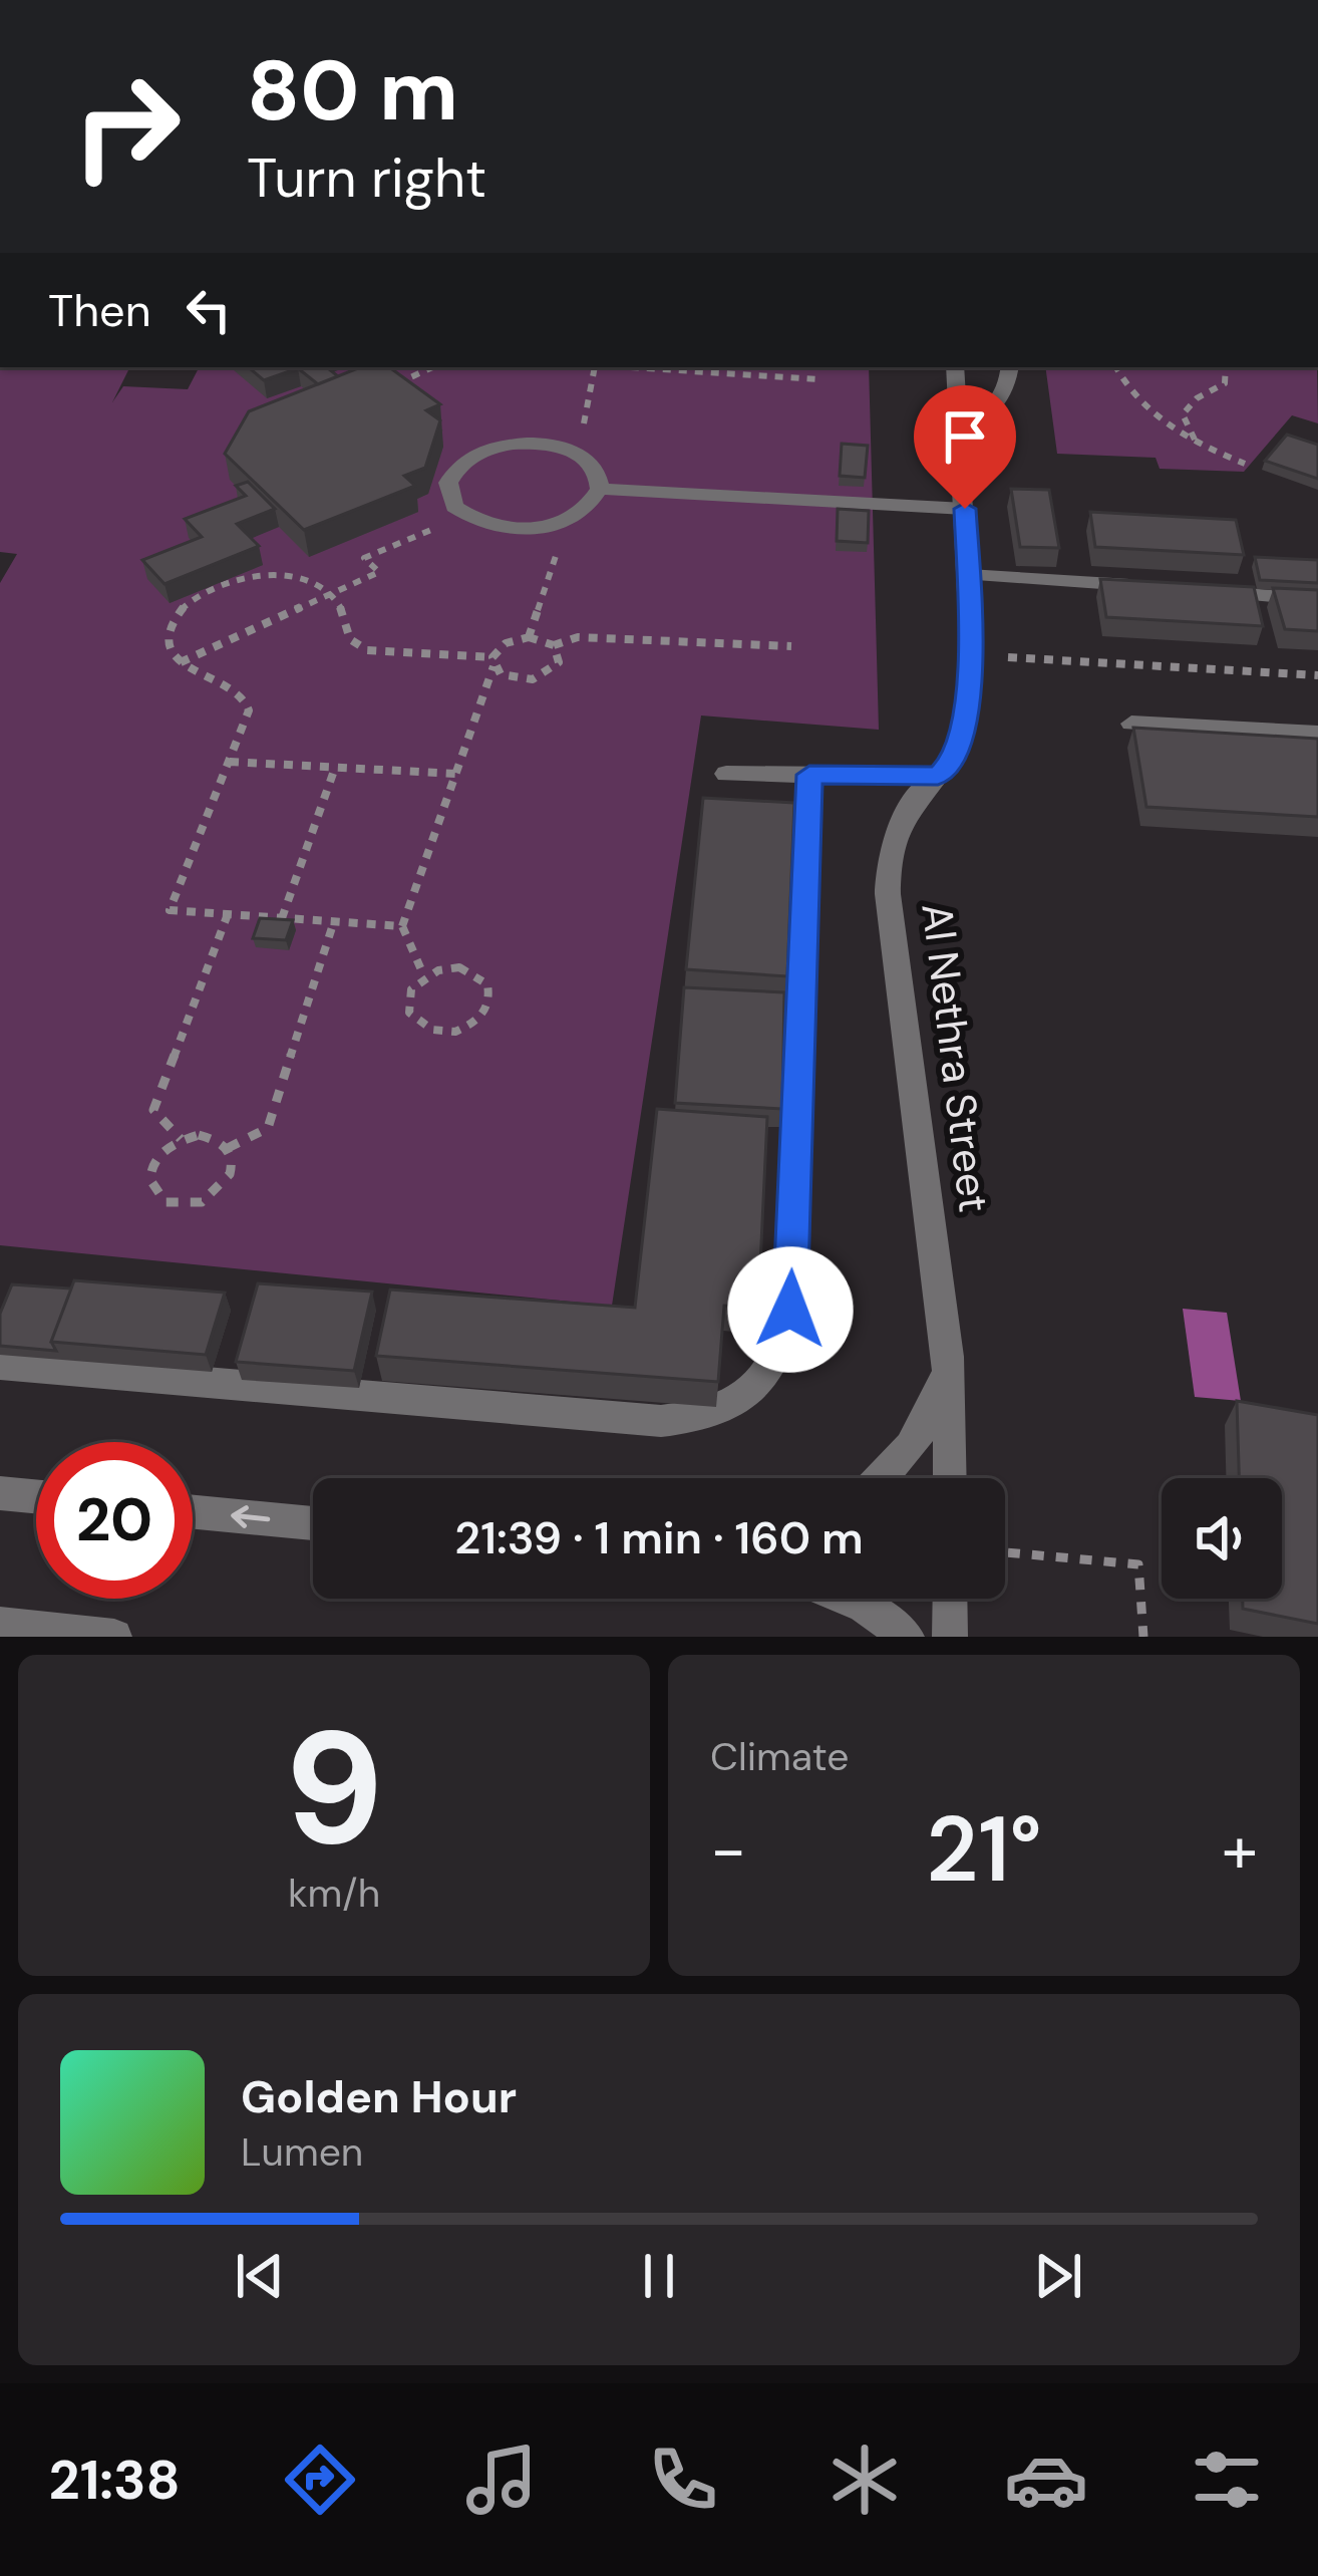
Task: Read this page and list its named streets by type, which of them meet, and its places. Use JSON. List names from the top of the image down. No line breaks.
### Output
{"streets":{"street":["Al Nethra Street"]},"page":{"turn":["80 m","Turn right"],"then":"Then","limit":"20","trip":"21:39 · 1 min · 160 m","tile":[["9","km/h"],"Climate"],"heat":["−","21°","+"],"song":["Golden Hour","Lumen"],"tabs":"21:38"}}
